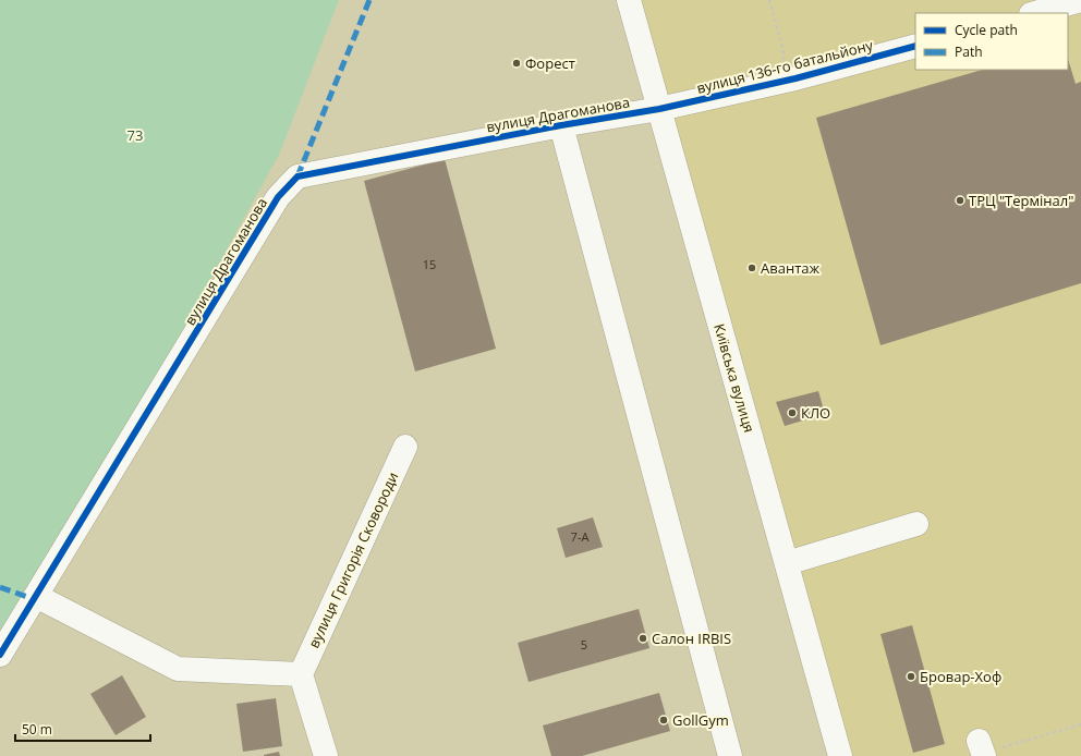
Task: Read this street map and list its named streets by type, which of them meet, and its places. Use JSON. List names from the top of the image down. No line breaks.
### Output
{"streets":{"street":["вулиця 136-го батальйону","вулиця Драгоманова","Київська вулиця","вулиця Григорія Сковороди"]},"crossings":[["вулиця 136-го батальйону","вулиця Драгоманова"],["вулиця 136-го батальйону","Київська вулиця"],["вулиця Драгоманова","Київська вулиця"]],"parks":["73"],"places":["Форест","ТРЦ \"Термінал\"","Авантаж","КЛО","Салон IRBIS","Бровар-Хоф","GollGym"],"house_numbers":["15","7-А","5"],"legend":["Cycle path","Path"],"scale_bar":"50 m"}
